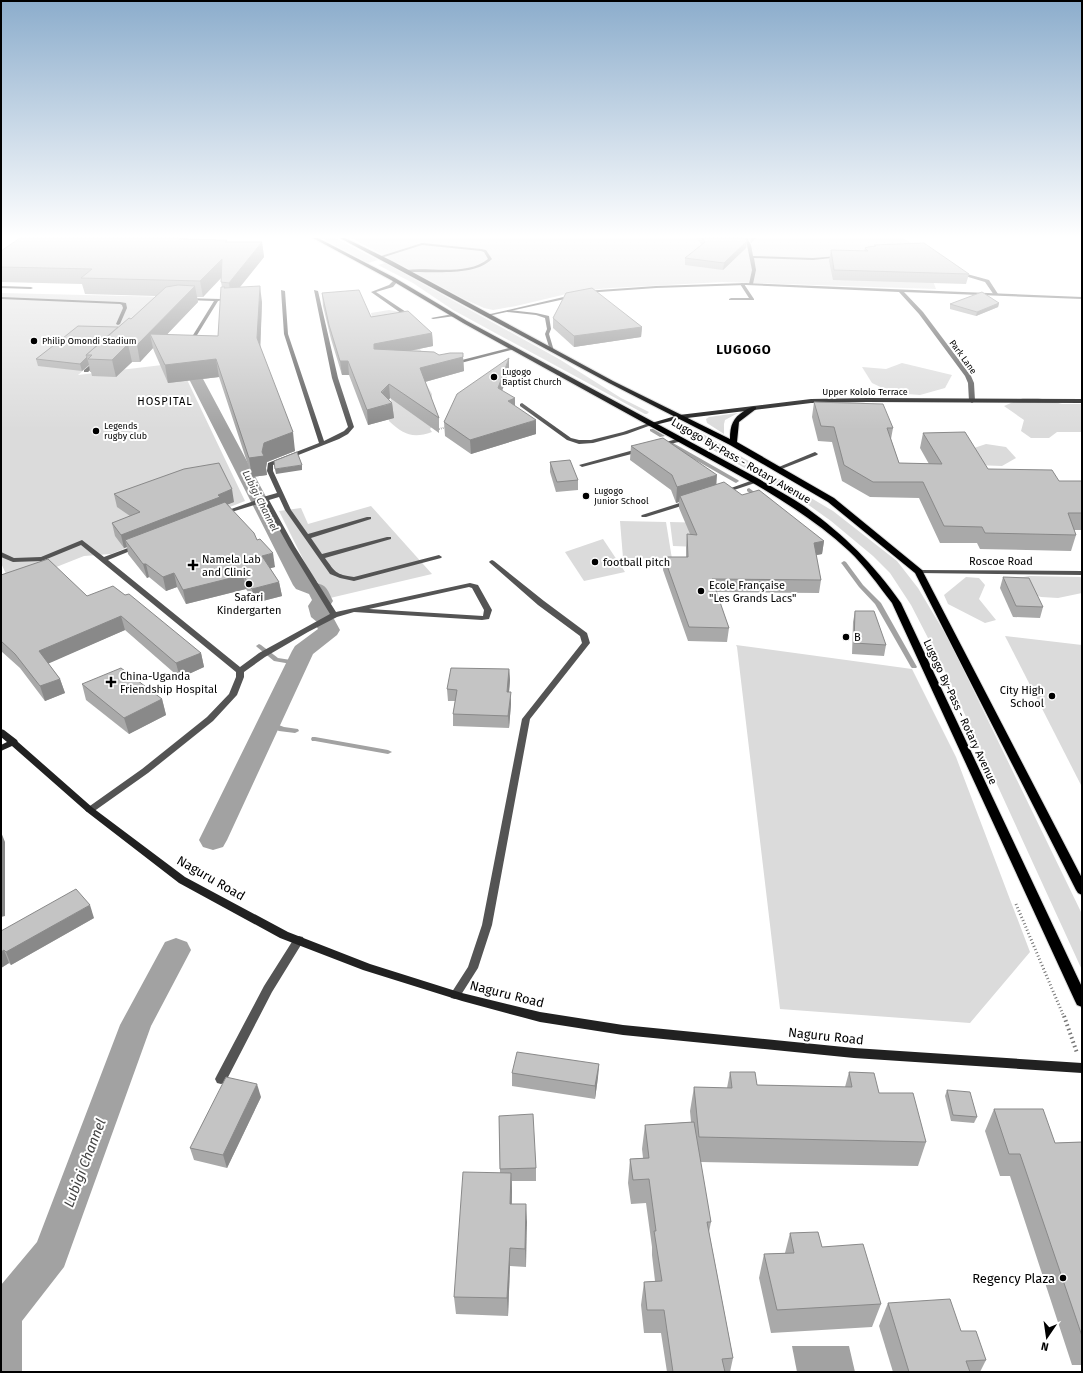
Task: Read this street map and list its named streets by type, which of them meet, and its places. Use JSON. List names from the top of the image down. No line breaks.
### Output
{"streets":{"main road":["Lugogo By-Pass - Rotary Avenue"],"street":["Park Lane","Upper Kololo Terrace","Roscoe Road","Naguru Road"]},"crossings":[["Park Lane","Upper Kololo Terrace"],["Upper Kololo Terrace","Lugogo By-Pass - Rotary Avenue"],["Lugogo By-Pass - Rotary Avenue","Roscoe Road"]],"districts":["LUGOGO","HOSPITAL"],"water":["Lubigi Channel"],"places":{"other":["Philip Omondi Stadium","Lugogo Baptist Church","Legends rugby club","Lugogo Junior School","football pitch","Safari Kindergarten","Ecole Française \"Les Grands Lacs\"","B","City High School","Regency Plaza"],"health":["Namela Lab and Clinic","China-Uganda Friendship Hospital"]},"north":"bottom"}
